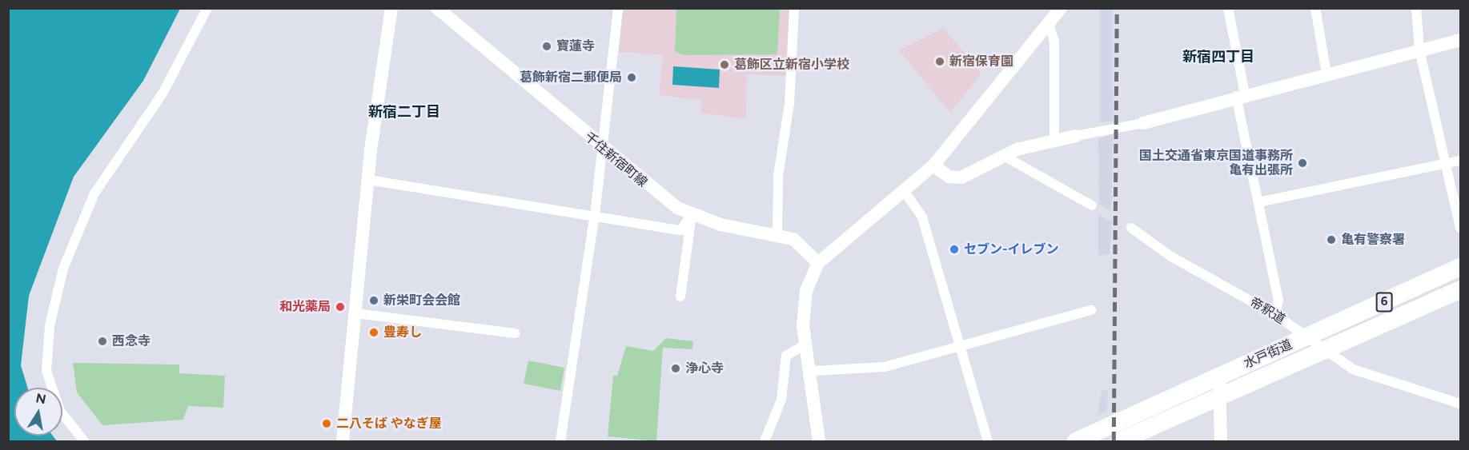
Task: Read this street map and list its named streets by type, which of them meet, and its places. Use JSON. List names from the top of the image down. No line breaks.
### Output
{"streets":{"highway":["6","水戸街道"],"street":["千住新宿町線","帝釈道"]},"crossings":[["帝釈道","水戸街道"]],"districts":["新宿四丁目","新宿二丁目"],"places":["寶蓮寺","新宿保育園","葛飾区立新宿小学校","葛飾新宿二郵便局","国土交通省東京国道事務所 亀有出張所","亀有警察署","セブン-イレブン","新栄町会会館","和光薬局","豊寿し","西念寺","浄心寺","二八そば やなぎ屋"],"north":"top"}
